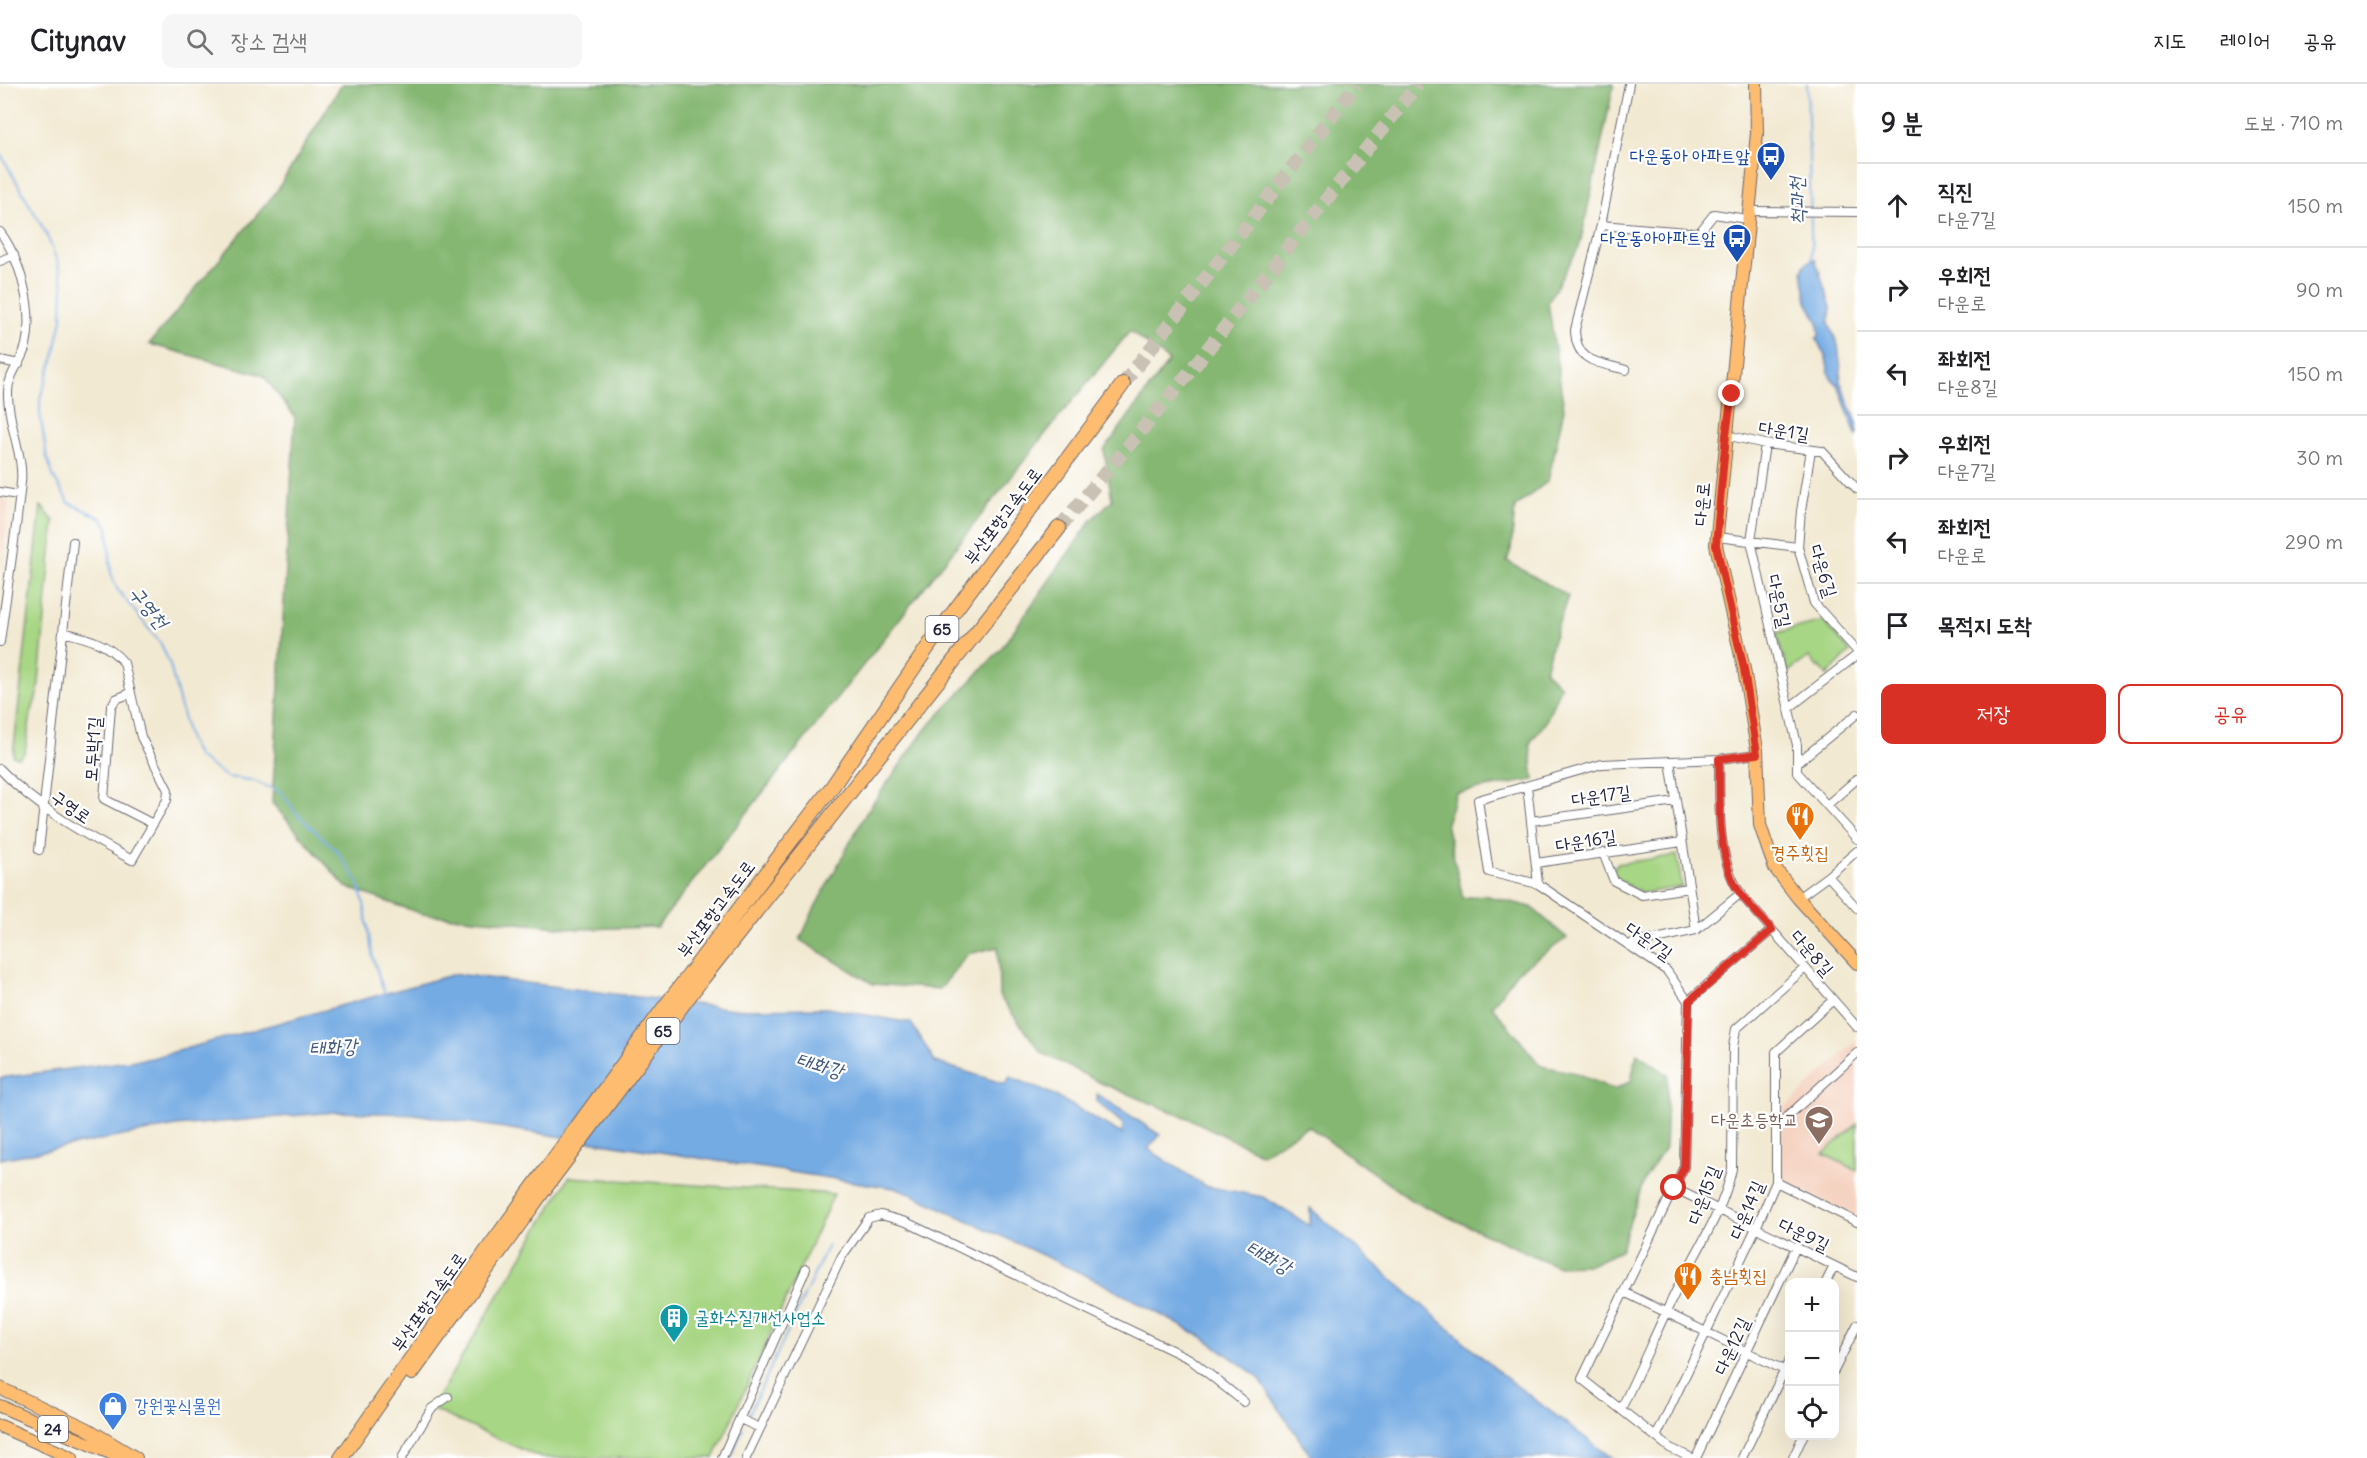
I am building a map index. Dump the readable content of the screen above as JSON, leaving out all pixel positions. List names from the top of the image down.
{
  "streets": {
    "highway": ["부산포항고속도로", "65"],
    "main road": ["다운로", "24"],
    "street": [
      "다운1길",
      "다운6길",
      "다운5길",
      "모두박1길",
      "다운17길",
      "구영로",
      "다운16길",
      "다운7길",
      "다운8길",
      "다운15길",
      "다운14길",
      "다운9길",
      "다운12길"
    ]
  },
  "crossings": [
    ["다운1길", "다운로"],
    ["다운1길", "다운6길"],
    ["다운1길", "다운5길"],
    ["다운로", "다운7길"],
    ["모두박1길", "구영로"],
    ["다운17길", "다운16길"],
    ["다운16길", "다운7길"],
    ["다운7길", "다운8길"],
    ["다운8길", "다운15길"],
    ["다운8길", "다운14길"],
    ["다운15길", "다운9길"],
    ["다운14길", "다운9길"],
    ["다운9길", "다운12길"]
  ],
  "water": ["척과천", "구영천", "태화강"],
  "places": {
    "bus stop": ["다운동아 아파트앞", "다운동아아파트앞"],
    "restaurant": ["경주횟집", "충남횟집"],
    "school or university": ["다운초등학교"],
    "building": ["굴화수질개선사업소"],
    "shop": ["강원꽃식물원"]
  },
  "page": {
    "header": "Citynav",
    "search": "장소 검색",
    "nav": ["지도", "레이어", "공유"],
    "heading": ["9 분", "도보 · 710 m"],
    "list": [
      ["직진", "다운7길", "150 m"],
      ["우회전", "다운로", "90 m"],
      ["좌회전", "다운8길", "150 m"],
      ["우회전", "다운7길", "30 m"],
      ["좌회전", "다운로", "290 m"],
      "목적지 도착"
    ],
    "buttons": ["저장", "공유"],
    "map_buttons": ["+", "−"]
  }
}
